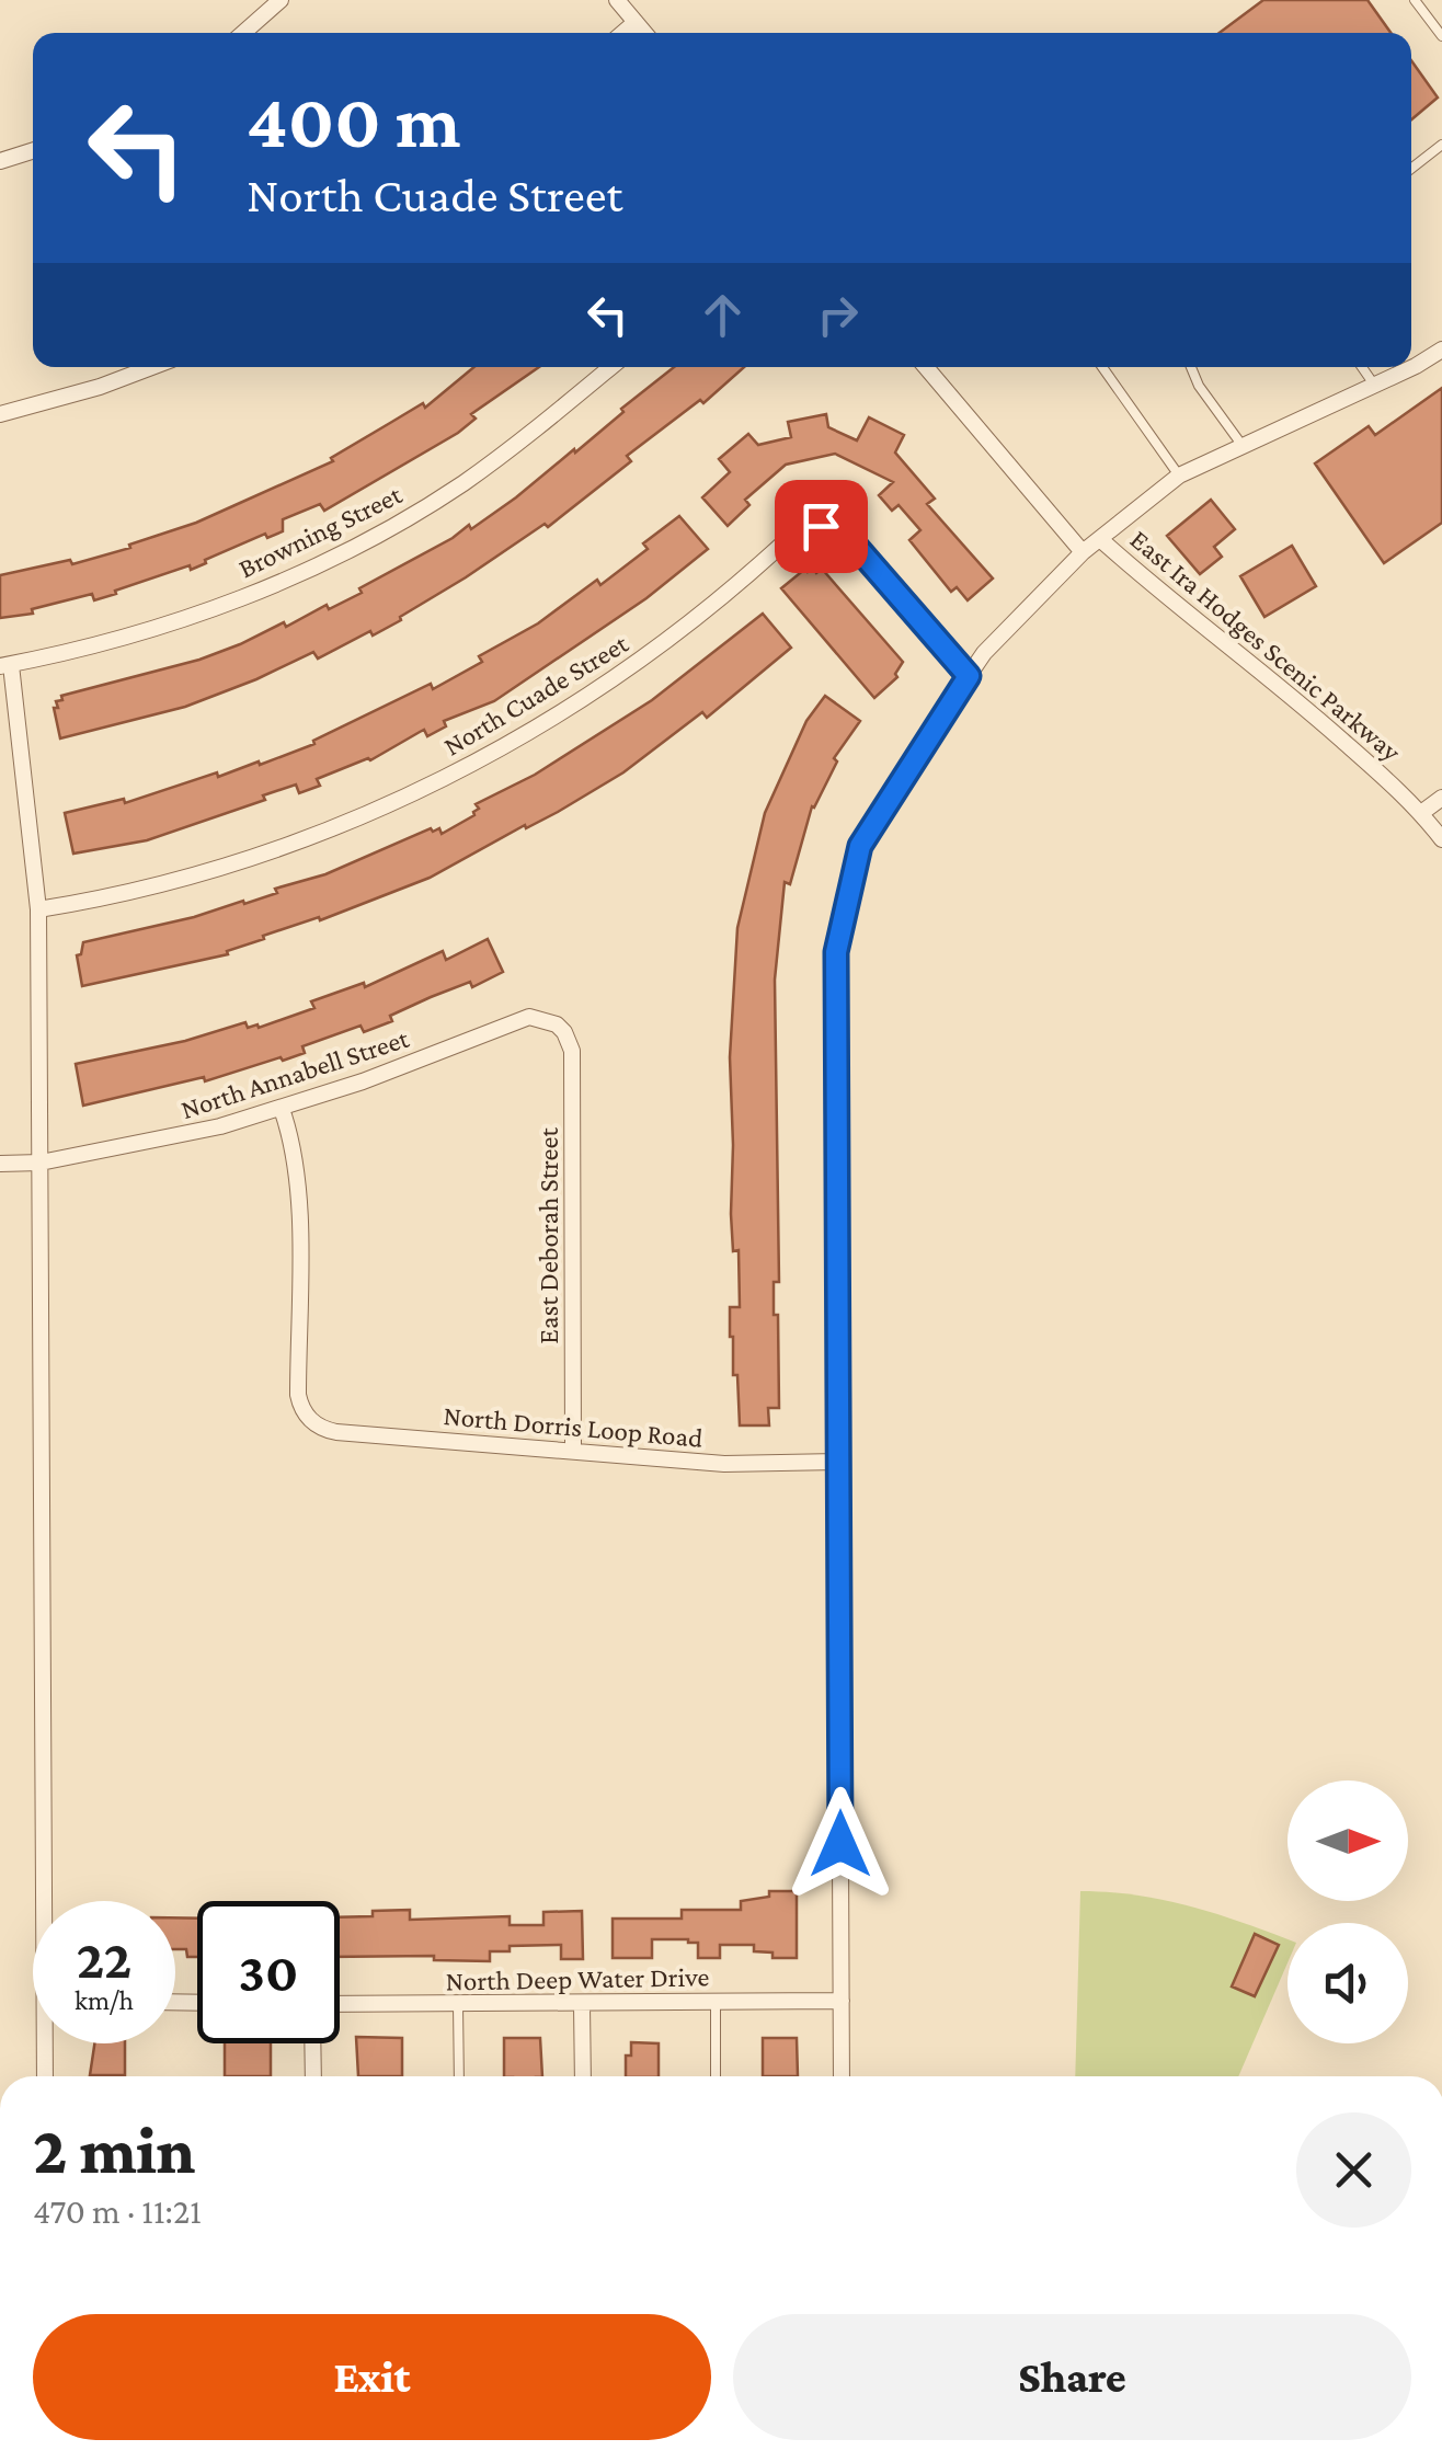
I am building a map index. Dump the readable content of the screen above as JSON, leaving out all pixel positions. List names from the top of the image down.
{
  "streets": {
    "street": [
      "Browning Street",
      "East Ira Hodges Scenic Parkway",
      "North Cuade Street",
      "North Annabell Street",
      "East Deborah Street",
      "North Dorris Loop Road",
      "North Deep Water Drive"
    ]
  },
  "crossings": [
    ["North Annabell Street", "East Deborah Street"],
    ["North Annabell Street", "North Dorris Loop Road"],
    ["East Deborah Street", "North Dorris Loop Road"]
  ],
  "north": "right",
  "page": {
    "turn": ["400 m", "North Cuade Street"],
    "speed": "22 km/h",
    "limit": "30",
    "heading": ["2 min", "470 m · 11:21"],
    "buttons": ["Exit", "Share"]
  }
}
